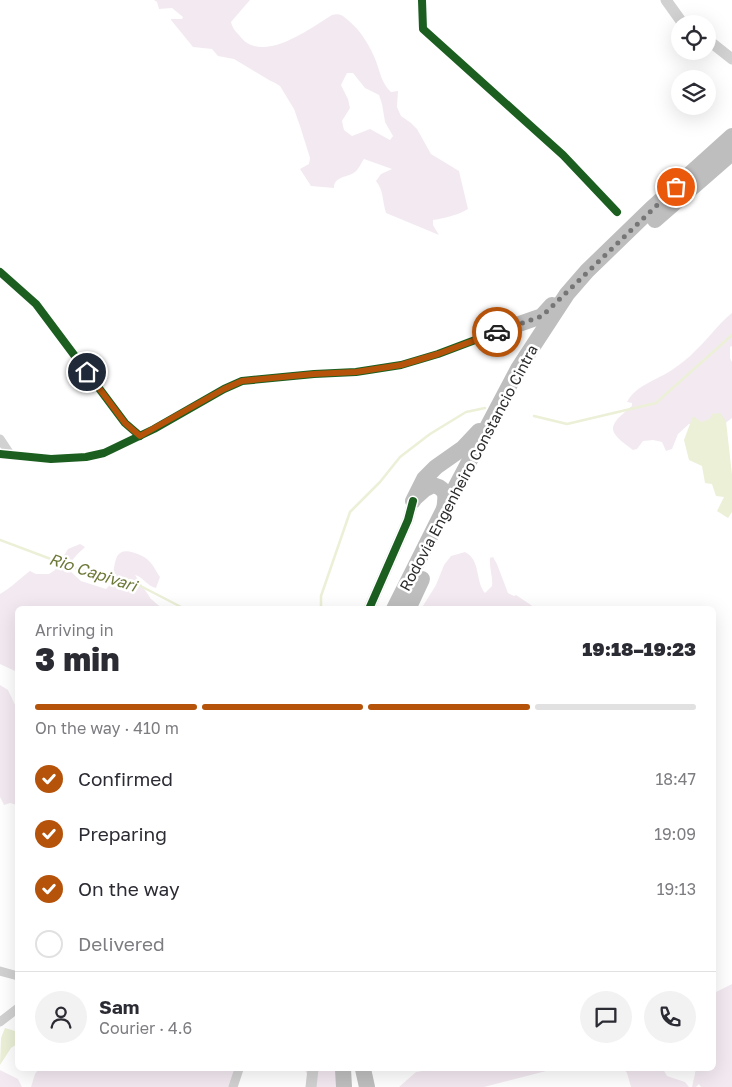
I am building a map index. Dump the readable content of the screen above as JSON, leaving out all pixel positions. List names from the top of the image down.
{
  "streets": {
    "highway": ["Rodovia Engenheiro Constancio Cintra"]
  },
  "water": ["Rio Capivari"],
  "page": {
    "heading": ["3 min", "Arriving in", "19:18–19:23"],
    "panel": ["Sam", "Courier · 4.6"],
    "bar": "On the way · 410 m",
    "list": [
      ["Confirmed", "18:47"],
      ["Preparing", "19:09"],
      ["On the way", "19:13"],
      "Delivered"
    ]
  }
}
